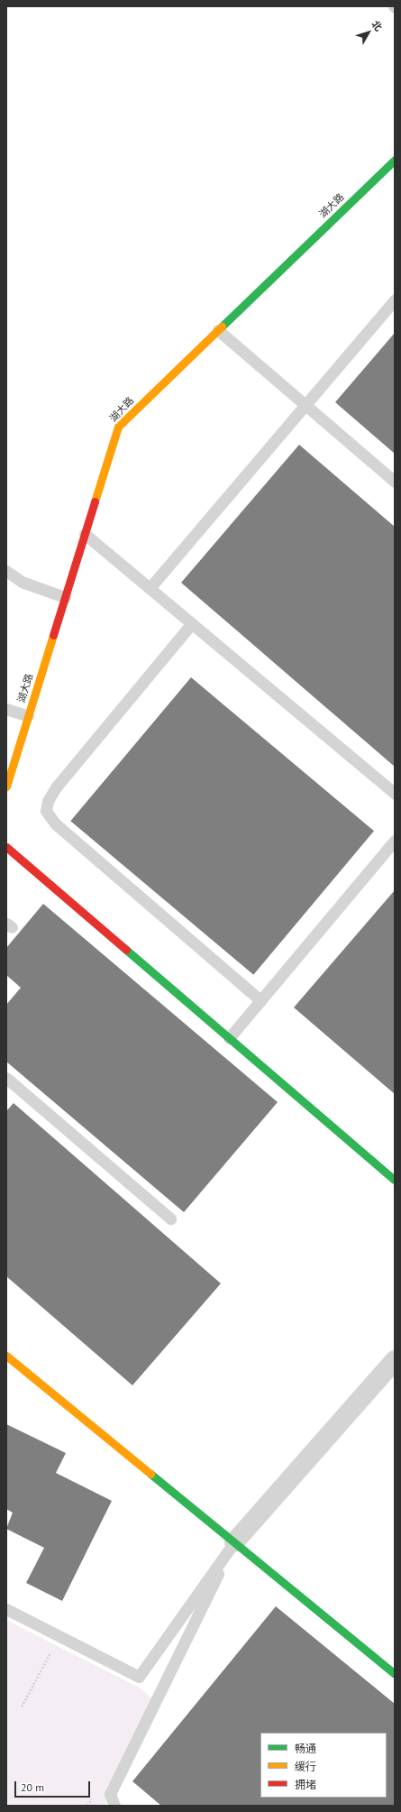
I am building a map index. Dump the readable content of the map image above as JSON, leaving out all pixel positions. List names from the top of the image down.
{
  "streets": {
    "street": ["湖大路"]
  },
  "legend": ["畅通", "缓行", "拥堵"],
  "scale_bar": "20 m",
  "north": "top right"
}
